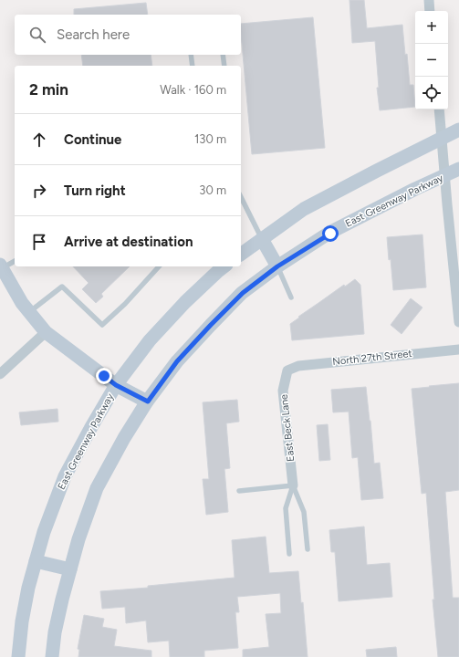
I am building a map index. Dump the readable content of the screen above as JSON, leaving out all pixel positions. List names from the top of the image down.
{
  "streets": {
    "main road": ["East Greenway Parkway"],
    "street": ["North 27th Street", "East Beck Lane"]
  },
  "crossings": [
    ["North 27th Street", "East Beck Lane"]
  ],
  "page": {
    "map_buttons": ["+", "−"],
    "search": "Search here",
    "heading": ["2 min", "Walk · 160 m"],
    "list": [
      ["Continue", "130 m"],
      ["Turn right", "30 m"],
      "Arrive at destination"
    ]
  }
}
